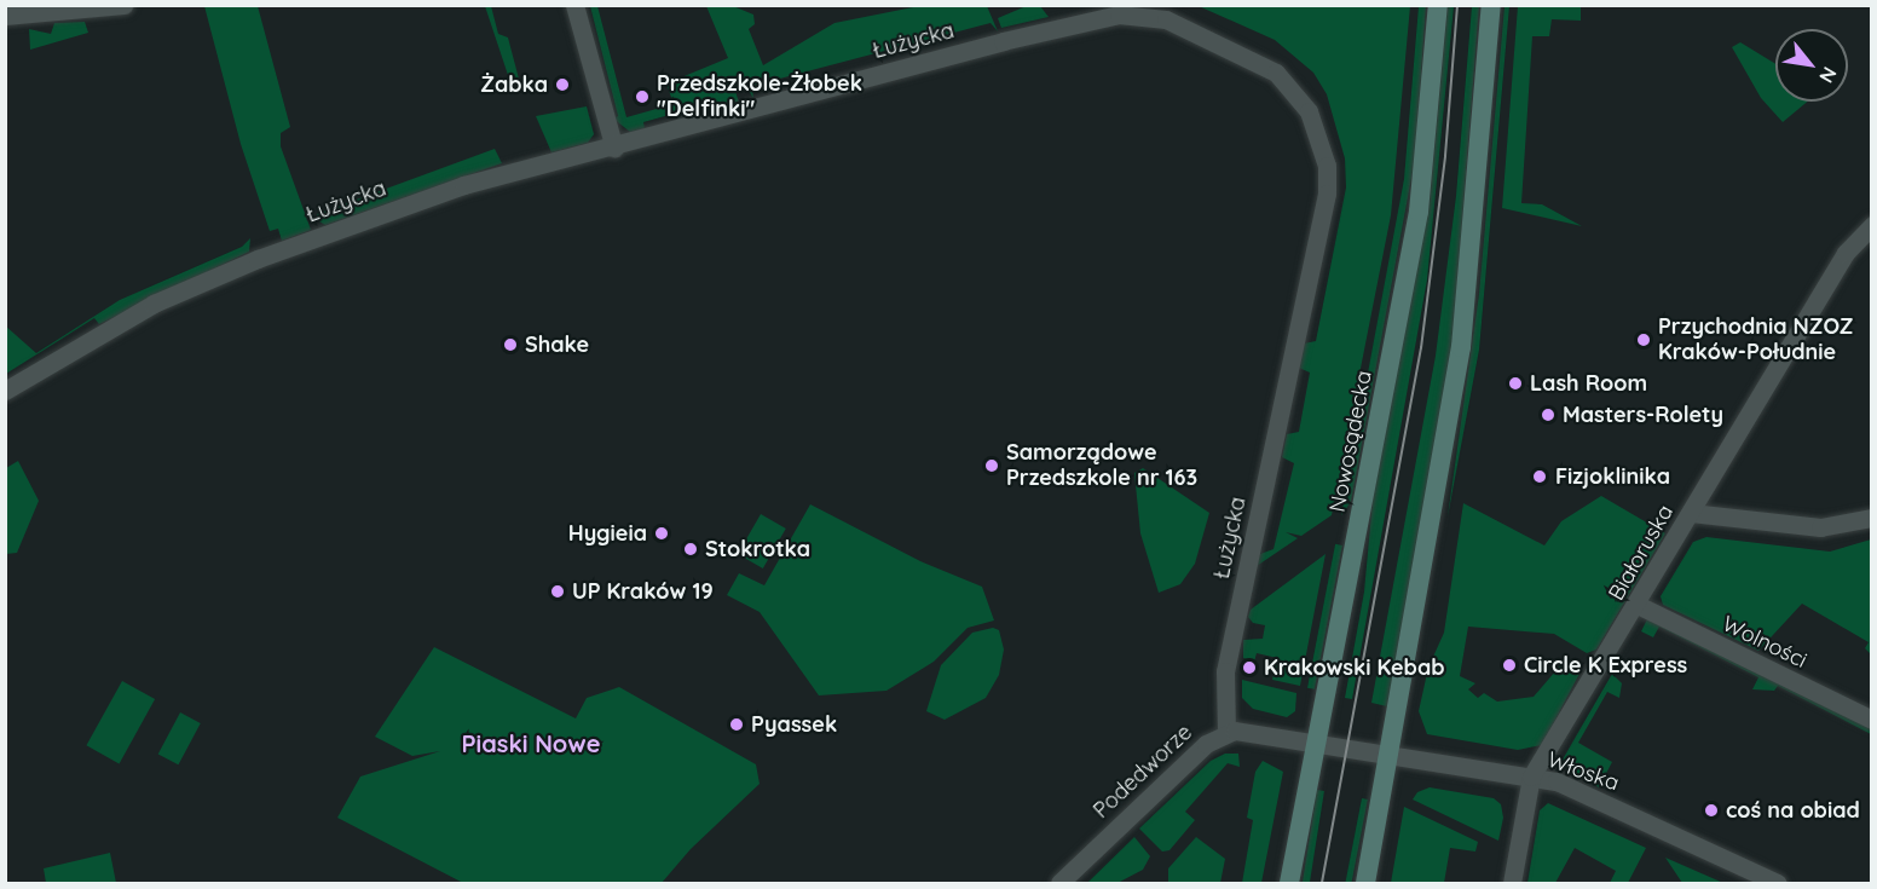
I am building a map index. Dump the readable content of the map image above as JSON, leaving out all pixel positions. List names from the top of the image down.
{
  "streets": {
    "main road": ["Nowosądecka"],
    "street": [
      "Łużycka",
      "Białoruska",
      "Wolności",
      "Podedworze",
      "Włoska"
    ]
  },
  "crossings": [
    ["Łużycka", "Podedworze"],
    ["Nowosądecka", "Podedworze"],
    ["Nowosądecka", "Włoska"],
    ["Białoruska", "Wolności"],
    ["Białoruska", "Włoska"],
    ["Podedworze", "Włoska"]
  ],
  "districts": ["Piaski Nowe"],
  "places": [
    "Żabka",
    "Przedszkole-Żłobek \"Delfinki\"",
    "Przychodnia NZOZ Kraków-Południe",
    "Shake",
    "Lash Room",
    "Masters-Rolety",
    "Samorządowe Przedszkole nr 163",
    "Fizjoklinika",
    "Hygieia",
    "Stokrotka",
    "UP Kraków 19",
    "Circle K Express",
    "Krakowski Kebab",
    "Pyassek",
    "coś na obiad"
  ],
  "north": "bottom right"
}
